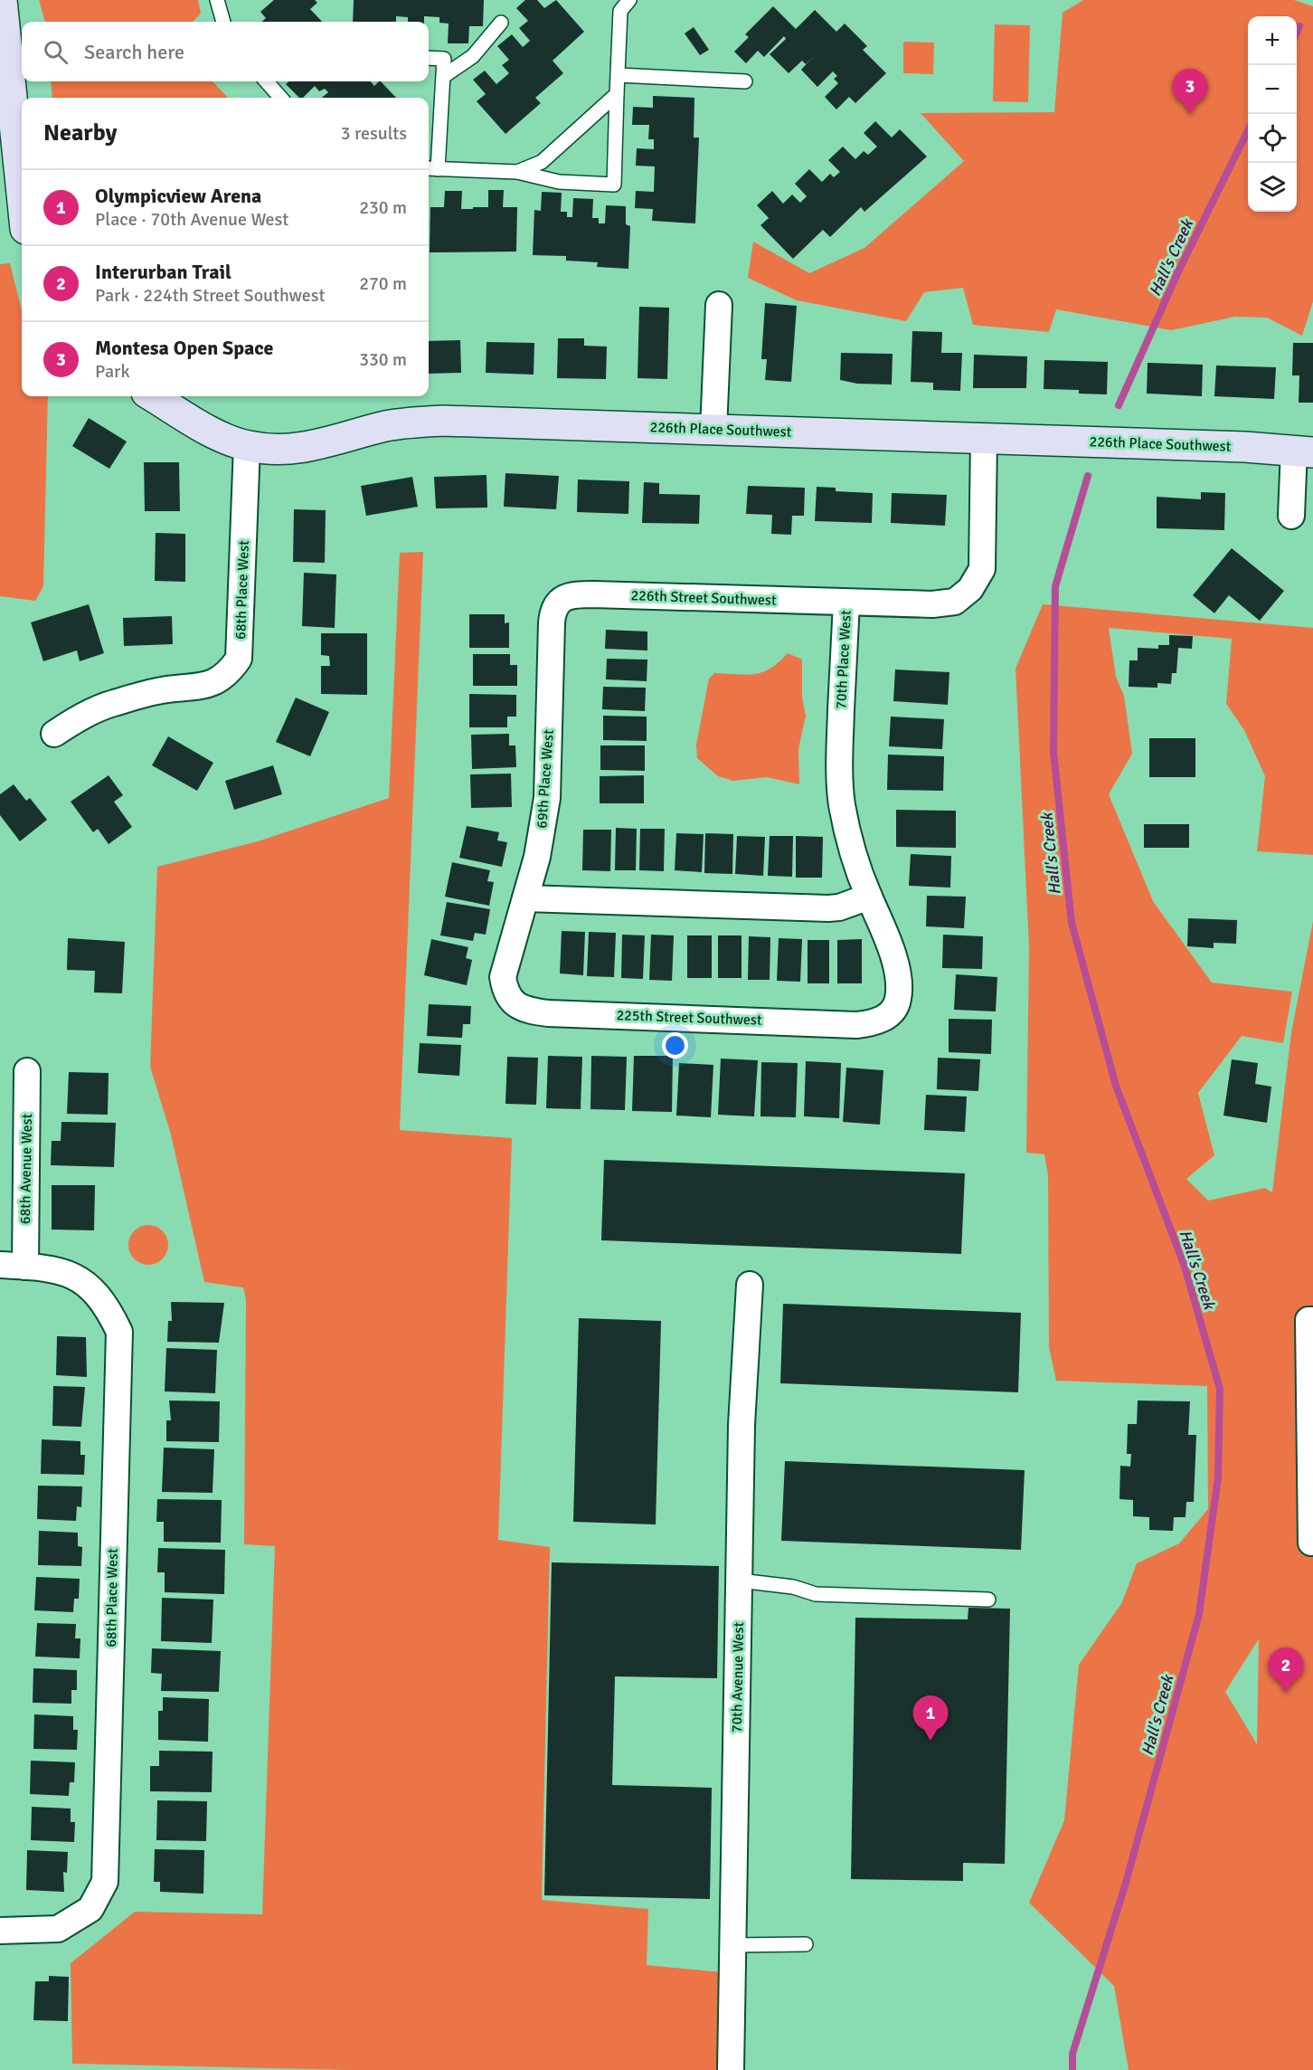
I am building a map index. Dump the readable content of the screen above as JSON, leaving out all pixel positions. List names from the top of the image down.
{
  "streets": {
    "street": [
      "226th Place Southwest",
      "68th Place West",
      "226th Street Southwest",
      "70th Place West",
      "69th Place West",
      "225th Street Southwest",
      "68th Avenue West",
      "70th Avenue West"
    ]
  },
  "crossings": [
    ["226th Place Southwest", "68th Place West"],
    ["226th Place Southwest", "70th Place West"],
    ["68th Place West", "68th Avenue West"],
    ["226th Street Southwest", "70th Place West"],
    ["226th Street Southwest", "69th Place West"],
    ["70th Place West", "225th Street Southwest"],
    ["69th Place West", "225th Street Southwest"]
  ],
  "water": ["Hall's Creek"],
  "page": {
    "map_buttons": ["+", "−"],
    "search": "Search here",
    "pins": ["3", "2", "1"],
    "heading": ["Nearby", "3 results"],
    "list": [
      {
        "mark": "1",
        "name": "Olympicview Arena",
        "note": "Place · 70th Avenue West",
        "value": "230 m"
      },
      {
        "mark": "2",
        "name": "Interurban Trail",
        "note": "Park · 224th Street Southwest",
        "value": "270 m"
      },
      {
        "mark": "3",
        "name": "Montesa Open Space",
        "note": "Park",
        "value": "330 m"
      }
    ]
  }
}
